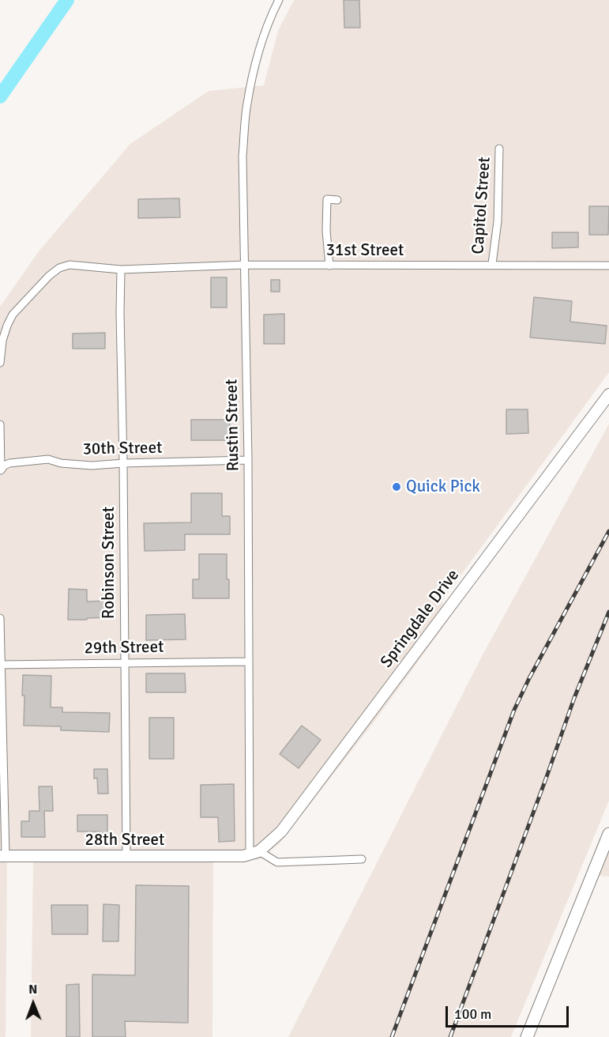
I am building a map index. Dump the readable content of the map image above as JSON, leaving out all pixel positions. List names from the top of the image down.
{
  "streets": {
    "street": [
      "Capitol Street",
      "31st Street",
      "Rustin Street",
      "30th Street",
      "Robinson Street",
      "Springdale Drive",
      "29th Street",
      "28th Street"
    ]
  },
  "crossings": [
    ["Capitol Street", "31st Street"],
    ["31st Street", "Rustin Street"],
    ["31st Street", "Robinson Street"],
    ["Rustin Street", "30th Street"],
    ["Rustin Street", "Springdale Drive"],
    ["Rustin Street", "29th Street"],
    ["Rustin Street", "28th Street"],
    ["30th Street", "Robinson Street"],
    ["Robinson Street", "29th Street"],
    ["Robinson Street", "28th Street"],
    ["Springdale Drive", "28th Street"]
  ],
  "places": ["Quick Pick"],
  "scale_bar": "100 m",
  "north": "top"
}
